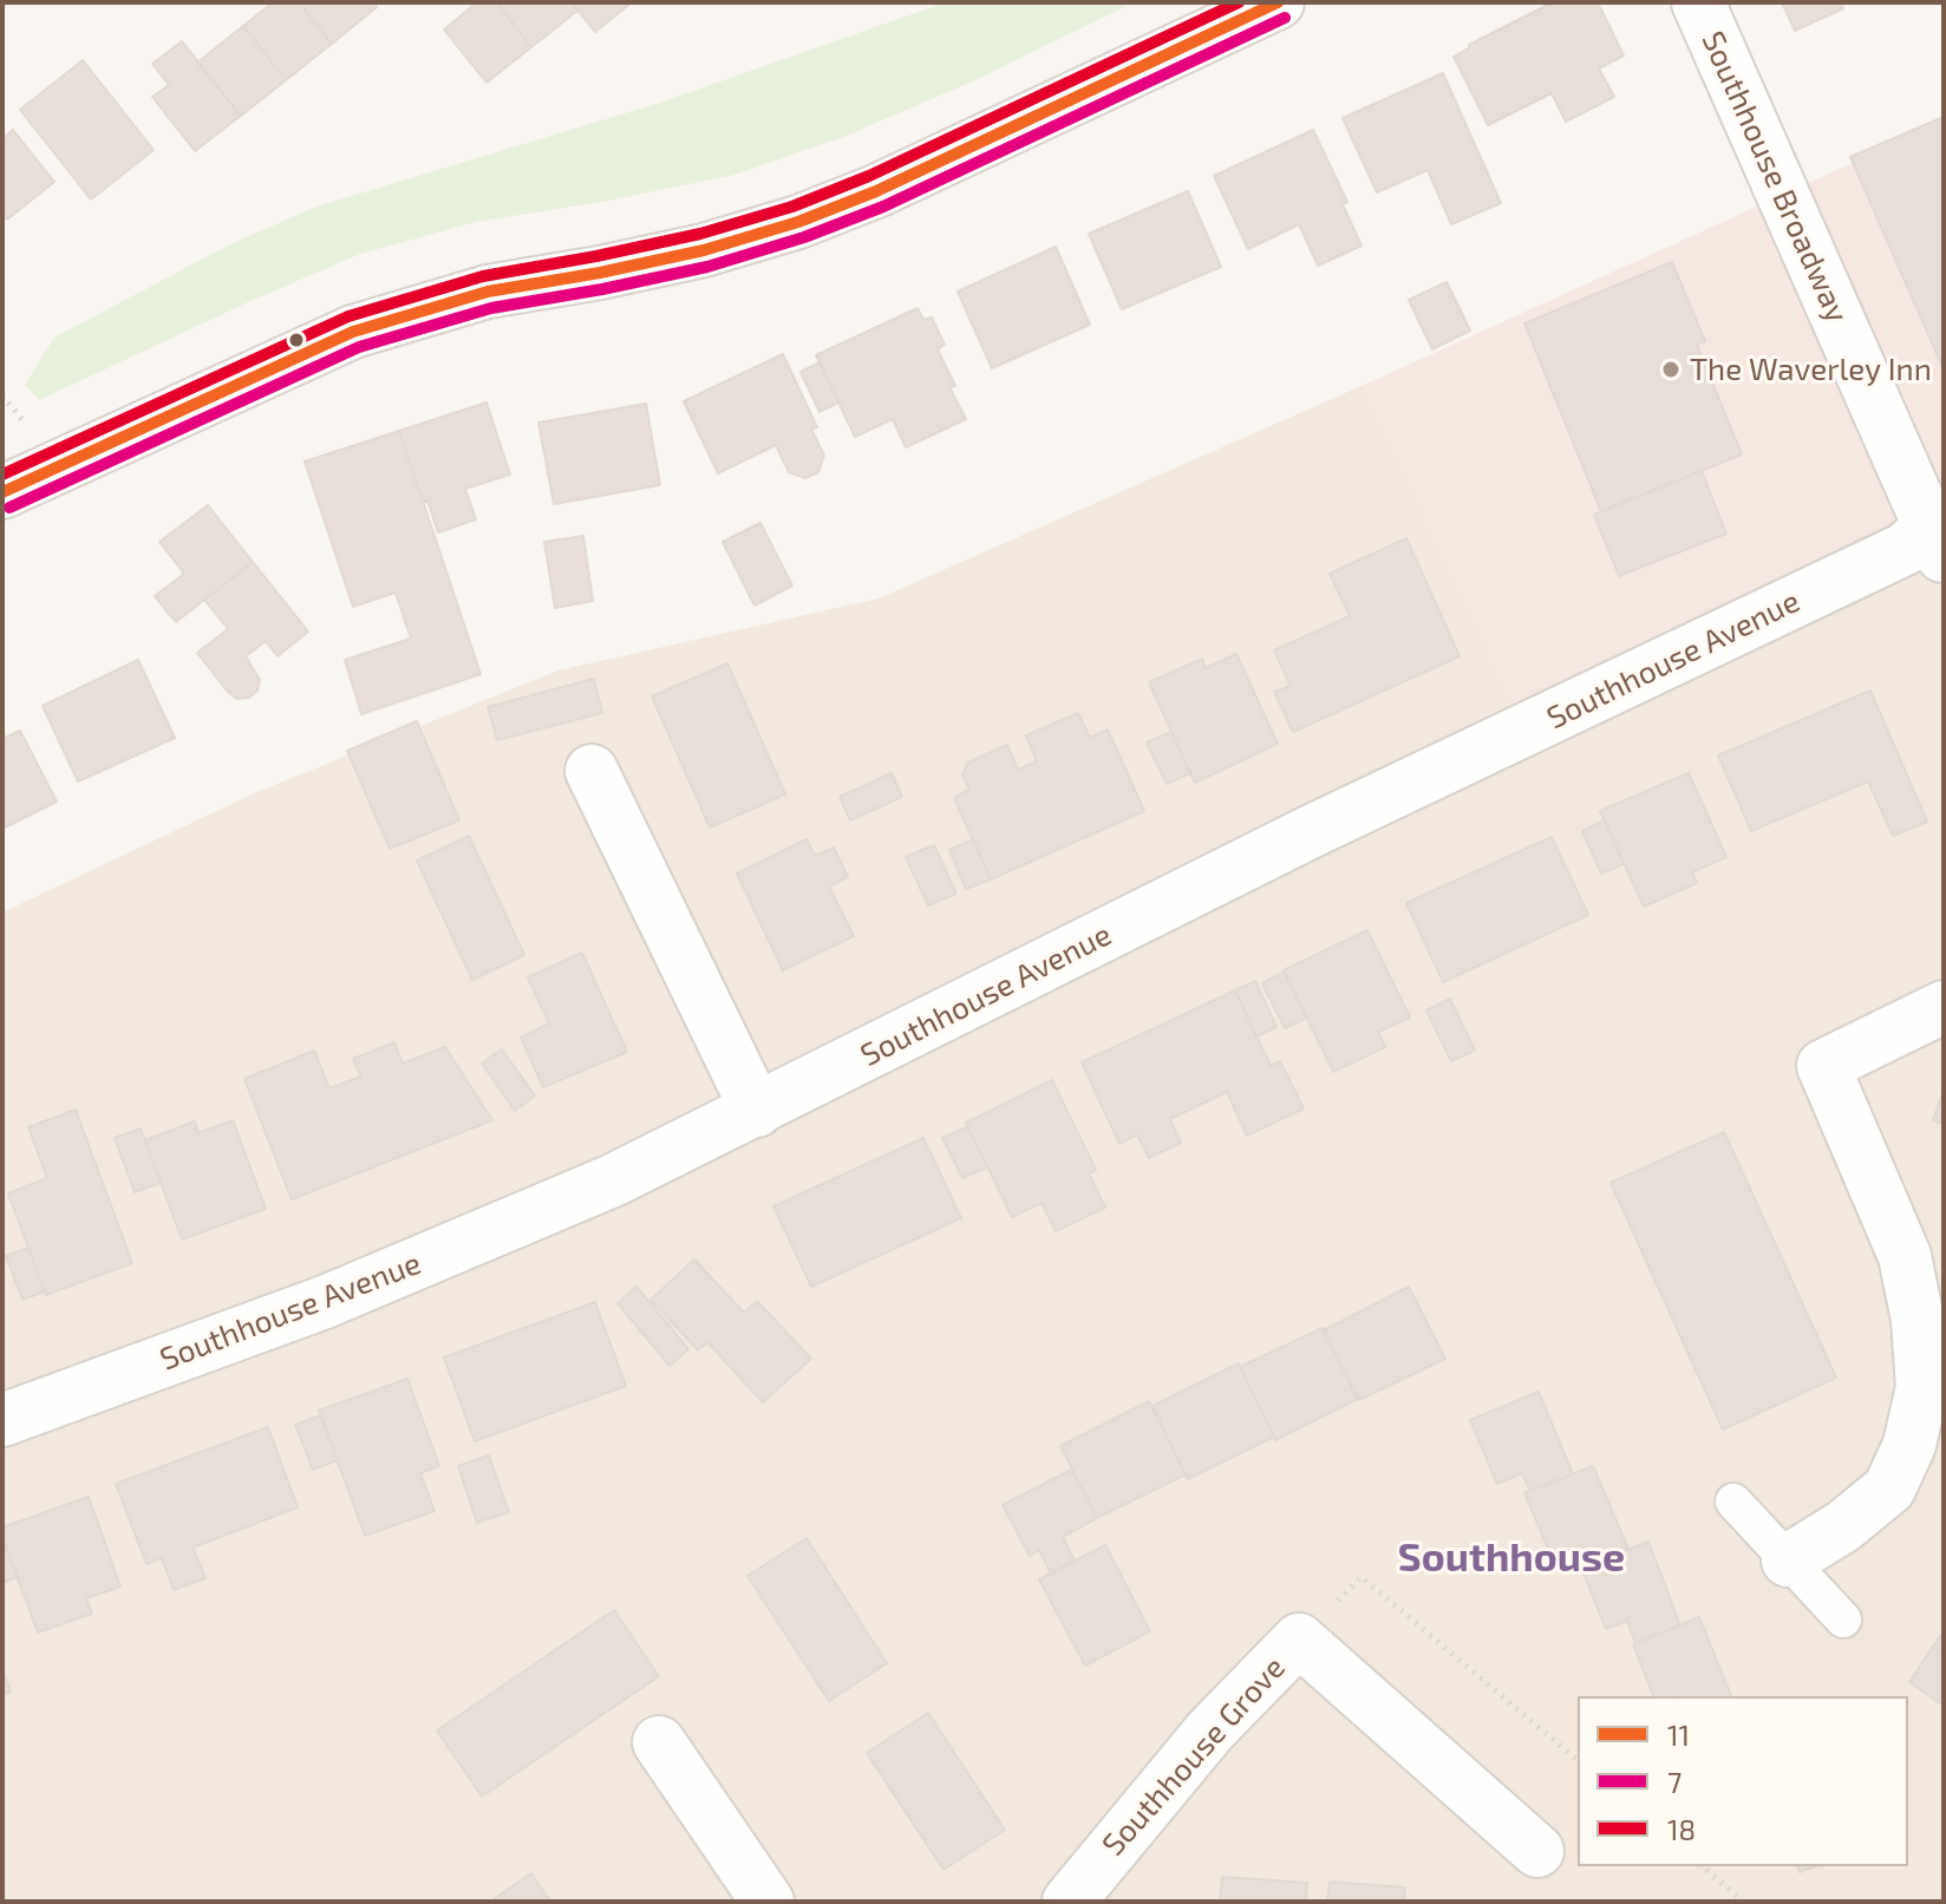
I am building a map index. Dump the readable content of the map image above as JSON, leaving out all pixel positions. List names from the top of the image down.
{
  "streets": {
    "street": ["Southhouse Broadway", "Southhouse Avenue", "Southhouse Grove"]
  },
  "crossings": [
    ["Southhouse Broadway", "Southhouse Avenue"]
  ],
  "districts": ["Southhouse"],
  "places": ["The Waverley Inn"],
  "lines": ["transit line 11", "transit line 18", "transit line 7"],
  "legend": ["11", "7", "18"]
}
